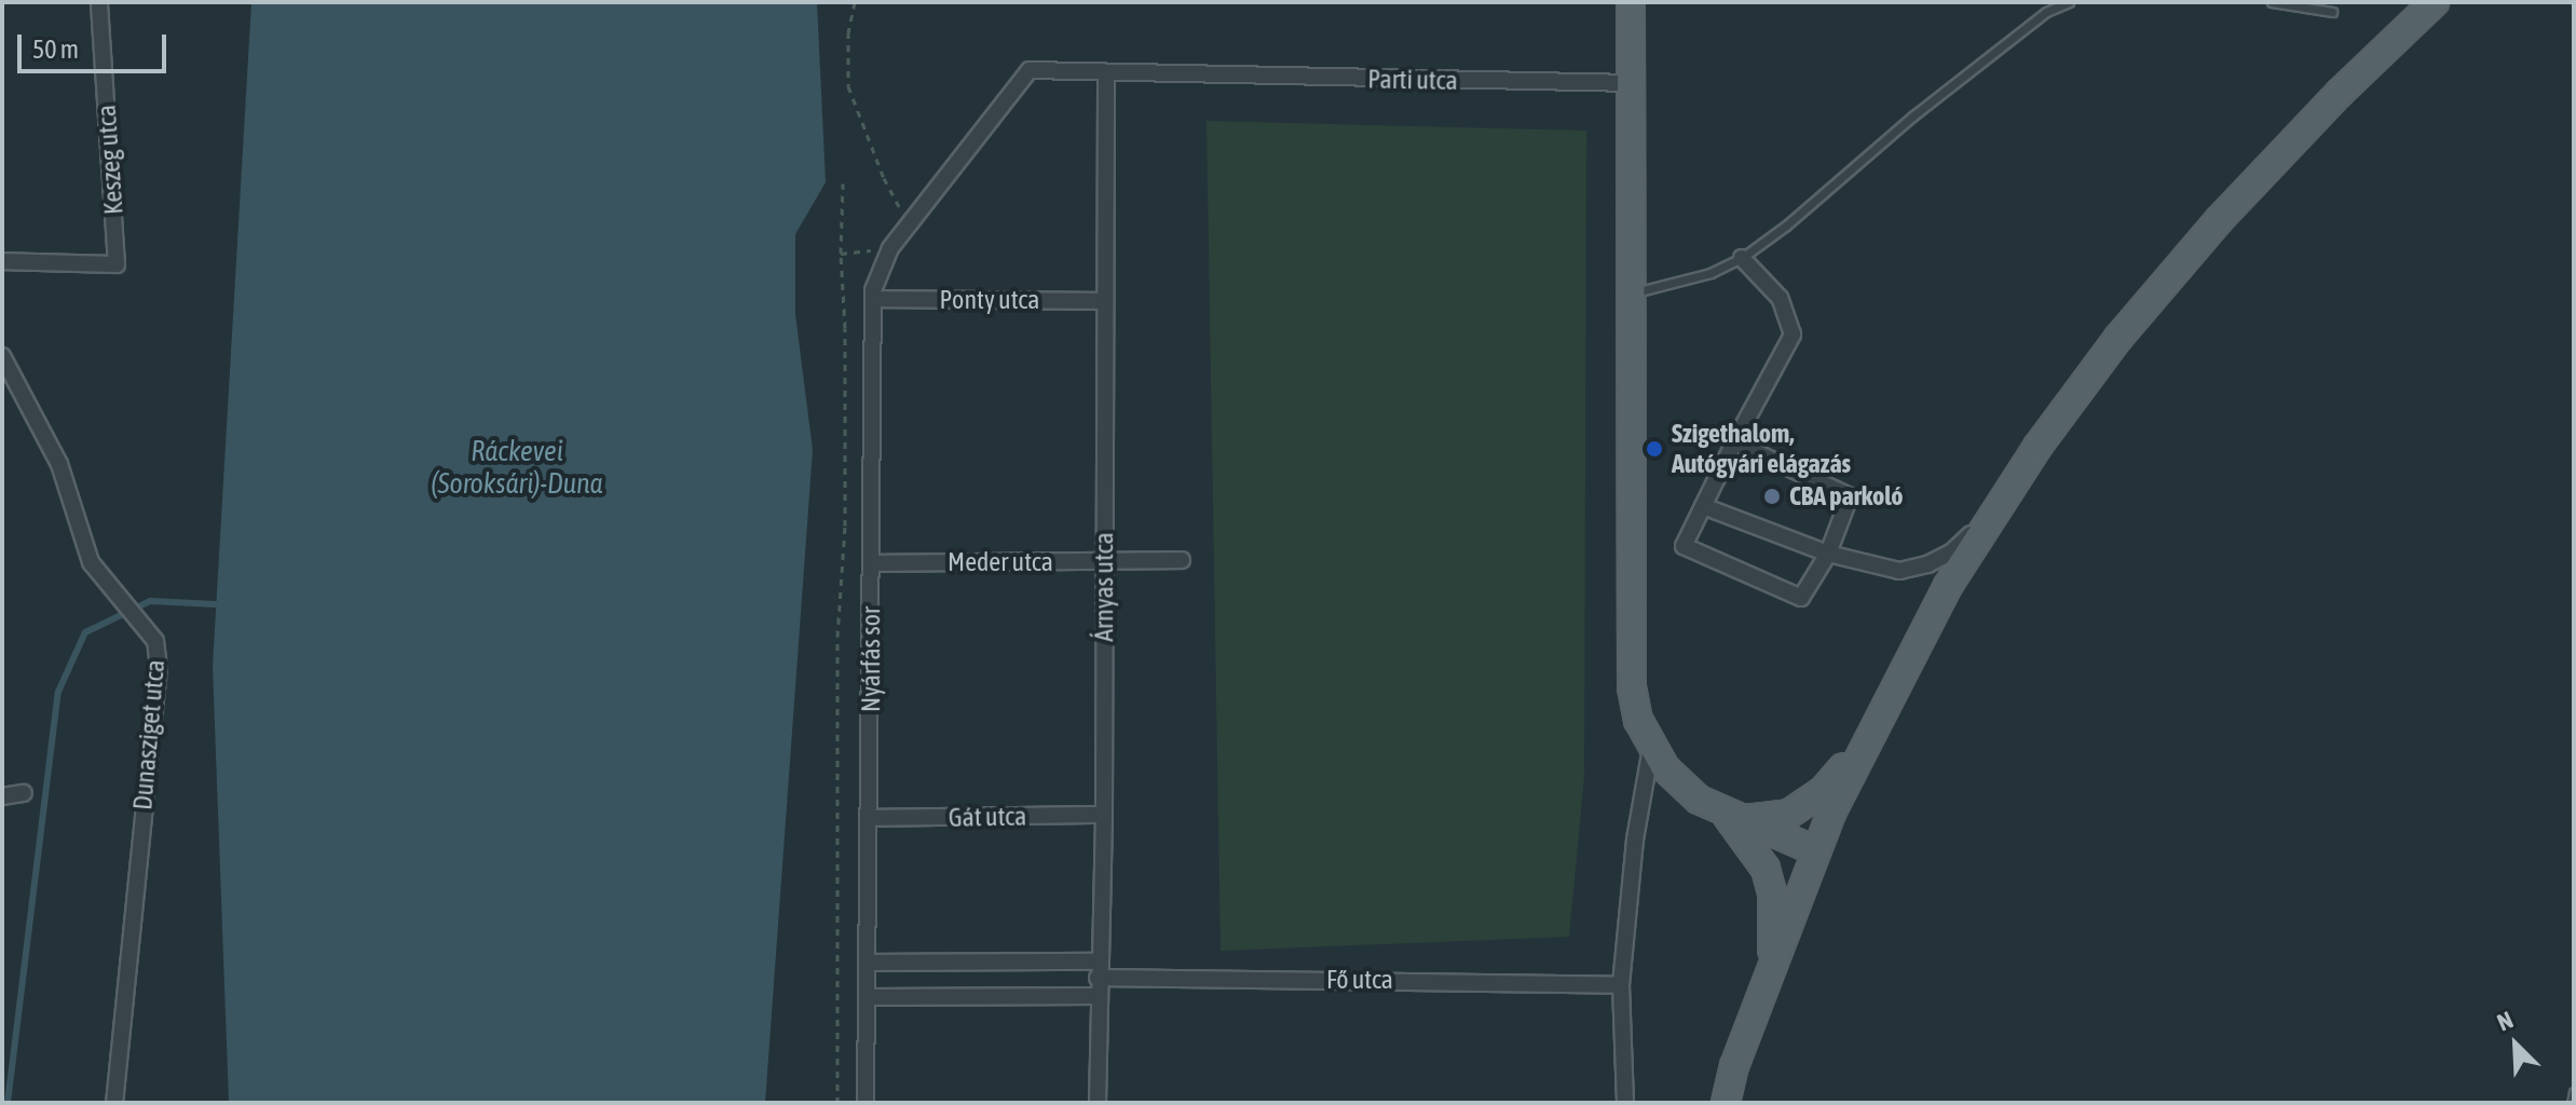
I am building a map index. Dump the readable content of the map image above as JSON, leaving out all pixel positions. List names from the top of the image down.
{
  "streets": {
    "street": [
      "Parti utca",
      "Keszeg utca",
      "Ponty utca",
      "Meder utca",
      "Árnyas utca",
      "Nyárfás sor",
      "Dunasziget utca",
      "Gát utca",
      "Fő utca"
    ]
  },
  "crossings": [
    ["Parti utca", "Árnyas utca"],
    ["Parti utca", "Nyárfás sor"],
    ["Ponty utca", "Árnyas utca"],
    ["Ponty utca", "Nyárfás sor"],
    ["Meder utca", "Árnyas utca"],
    ["Meder utca", "Nyárfás sor"],
    ["Árnyas utca", "Nyárfás sor"],
    ["Árnyas utca", "Gát utca"],
    ["Árnyas utca", "Fő utca"],
    ["Nyárfás sor", "Gát utca"],
    ["Nyárfás sor", "Fő utca"]
  ],
  "water": ["Ráckevei (Soroksári)-Duna"],
  "places": ["Szigethalom, Autógyári elágazás", "CBA parkoló"],
  "scale_bar": "50 m",
  "north": "top left"
}
